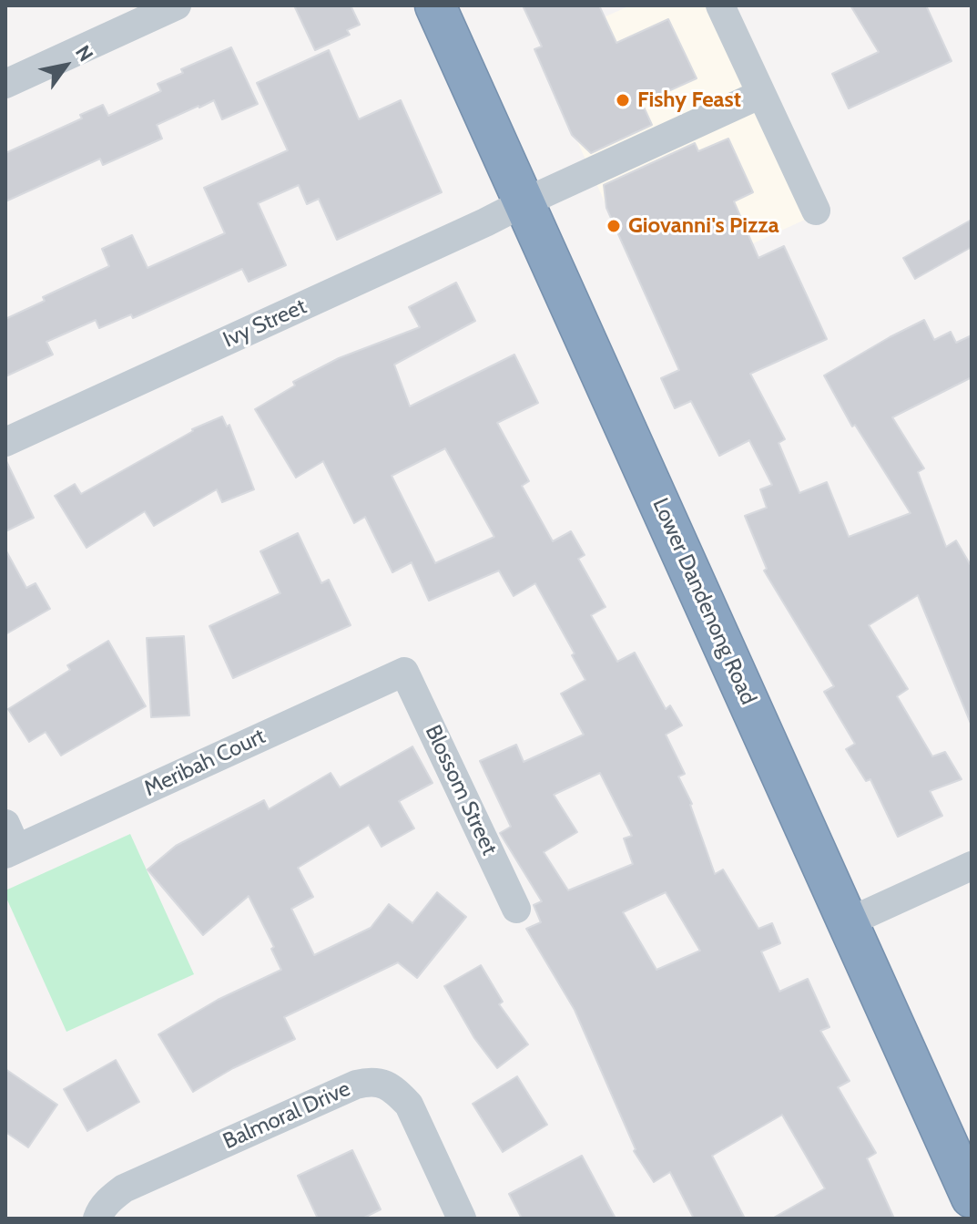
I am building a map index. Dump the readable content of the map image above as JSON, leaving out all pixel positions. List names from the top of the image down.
{
  "streets": {
    "highway": ["Lower Dandenong Road"],
    "street": [
      "Ivy Street",
      "Meribah Court",
      "Blossom Street",
      "Balmoral Drive"
    ]
  },
  "crossings": [
    ["Ivy Street", "Lower Dandenong Road"],
    ["Meribah Court", "Blossom Street"]
  ],
  "places": ["Fishy Feast", "Giovanni's Pizza"],
  "north": "top right"
}
